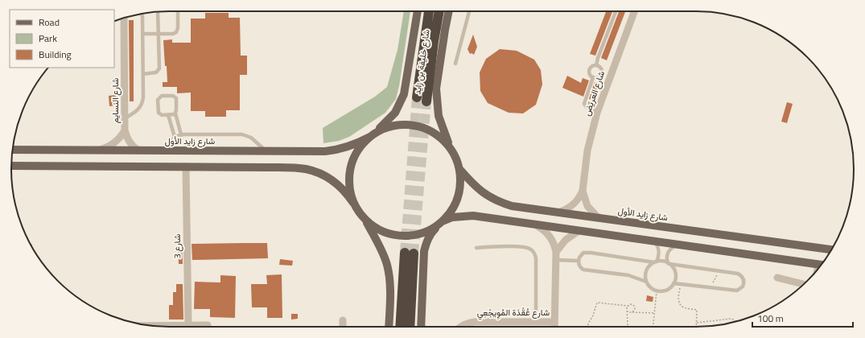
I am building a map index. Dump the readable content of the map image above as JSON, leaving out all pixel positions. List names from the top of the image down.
{
  "streets": {
    "highway": ["شارع خليفة بن زايد"],
    "main road": ["شارع زايد الأول"],
    "street": [
      "شارع العريّض",
      "شارع النسايم",
      "شارع 3",
      "شارع عُقْدَة المُوِيجْعِي"
    ]
  },
  "crossings": [
    ["شارع العريّض", "شارع زايد الأول"],
    ["شارع النسايم", "شارع زايد الأول"]
  ],
  "legend": ["Road", "Park", "Building"],
  "scale_bar": "100 m"
}
